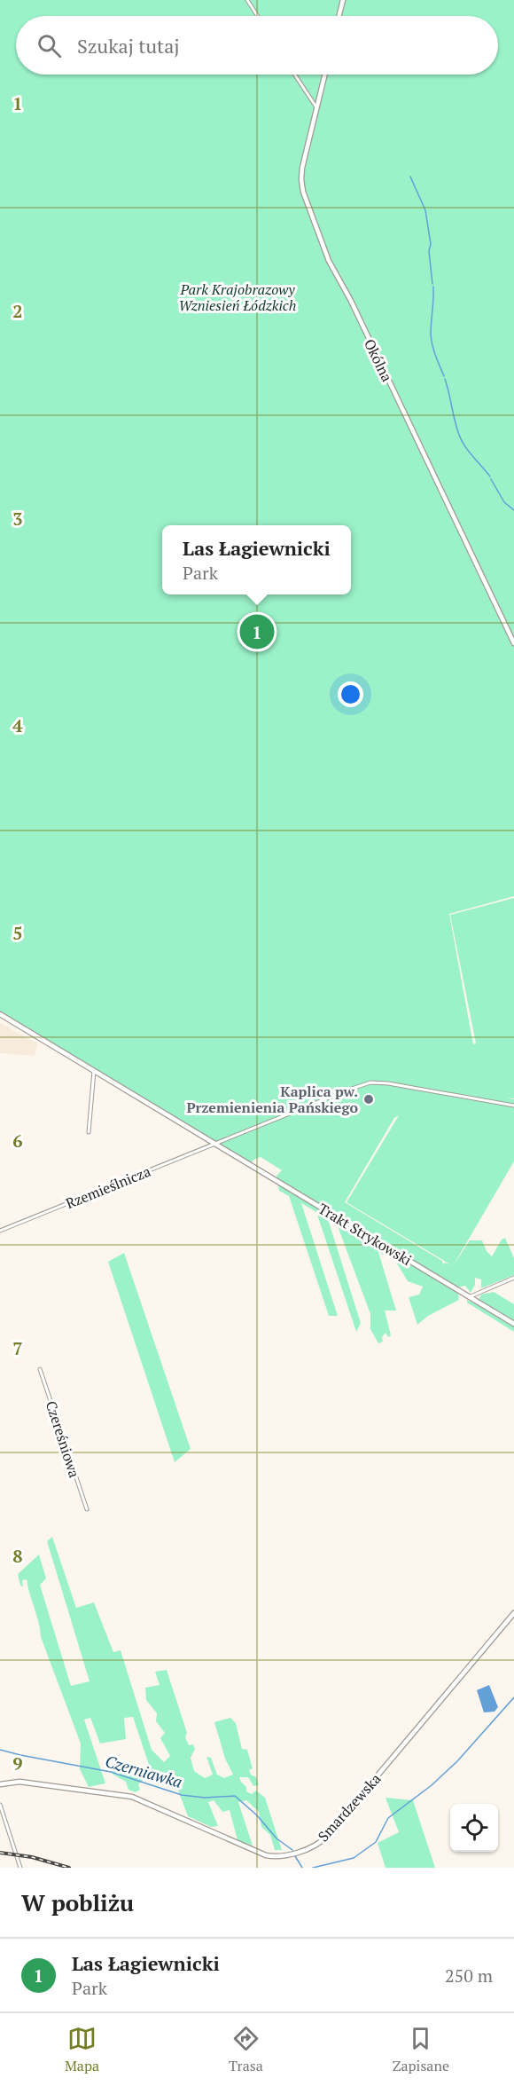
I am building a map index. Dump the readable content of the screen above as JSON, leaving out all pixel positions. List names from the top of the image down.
{
  "streets": {
    "street": [
      "Okólna",
      "Rzemieślnicza",
      "Trakt Strykowski",
      "Czereśniowa",
      "Smardzewska"
    ]
  },
  "crossings": [
    ["Rzemieślnicza", "Trakt Strykowski"]
  ],
  "water": ["Czerniawka"],
  "parks": ["Park Krajobrazowy Wzniesień Łódzkich"],
  "places": ["Kaplica pw. Przemienienia Pańskiego"],
  "page": {
    "search": "Szukaj tutaj",
    "popup": ["Las Łagiewnicki", "Park"],
    "pins": "1",
    "heading": "W pobliżu",
    "list": [
      {
        "mark": "1",
        "name": "Las Łagiewnicki",
        "note": "Park",
        "value": "250 m"
      }
    ],
    "nav": ["Mapa", "Trasa", "Zapisane"]
  },
  "grid": {
    "rows": [
      "1",
      "2",
      "3",
      "4",
      "5",
      "6",
      "7",
      "8",
      "9"
    ]
  }
}
